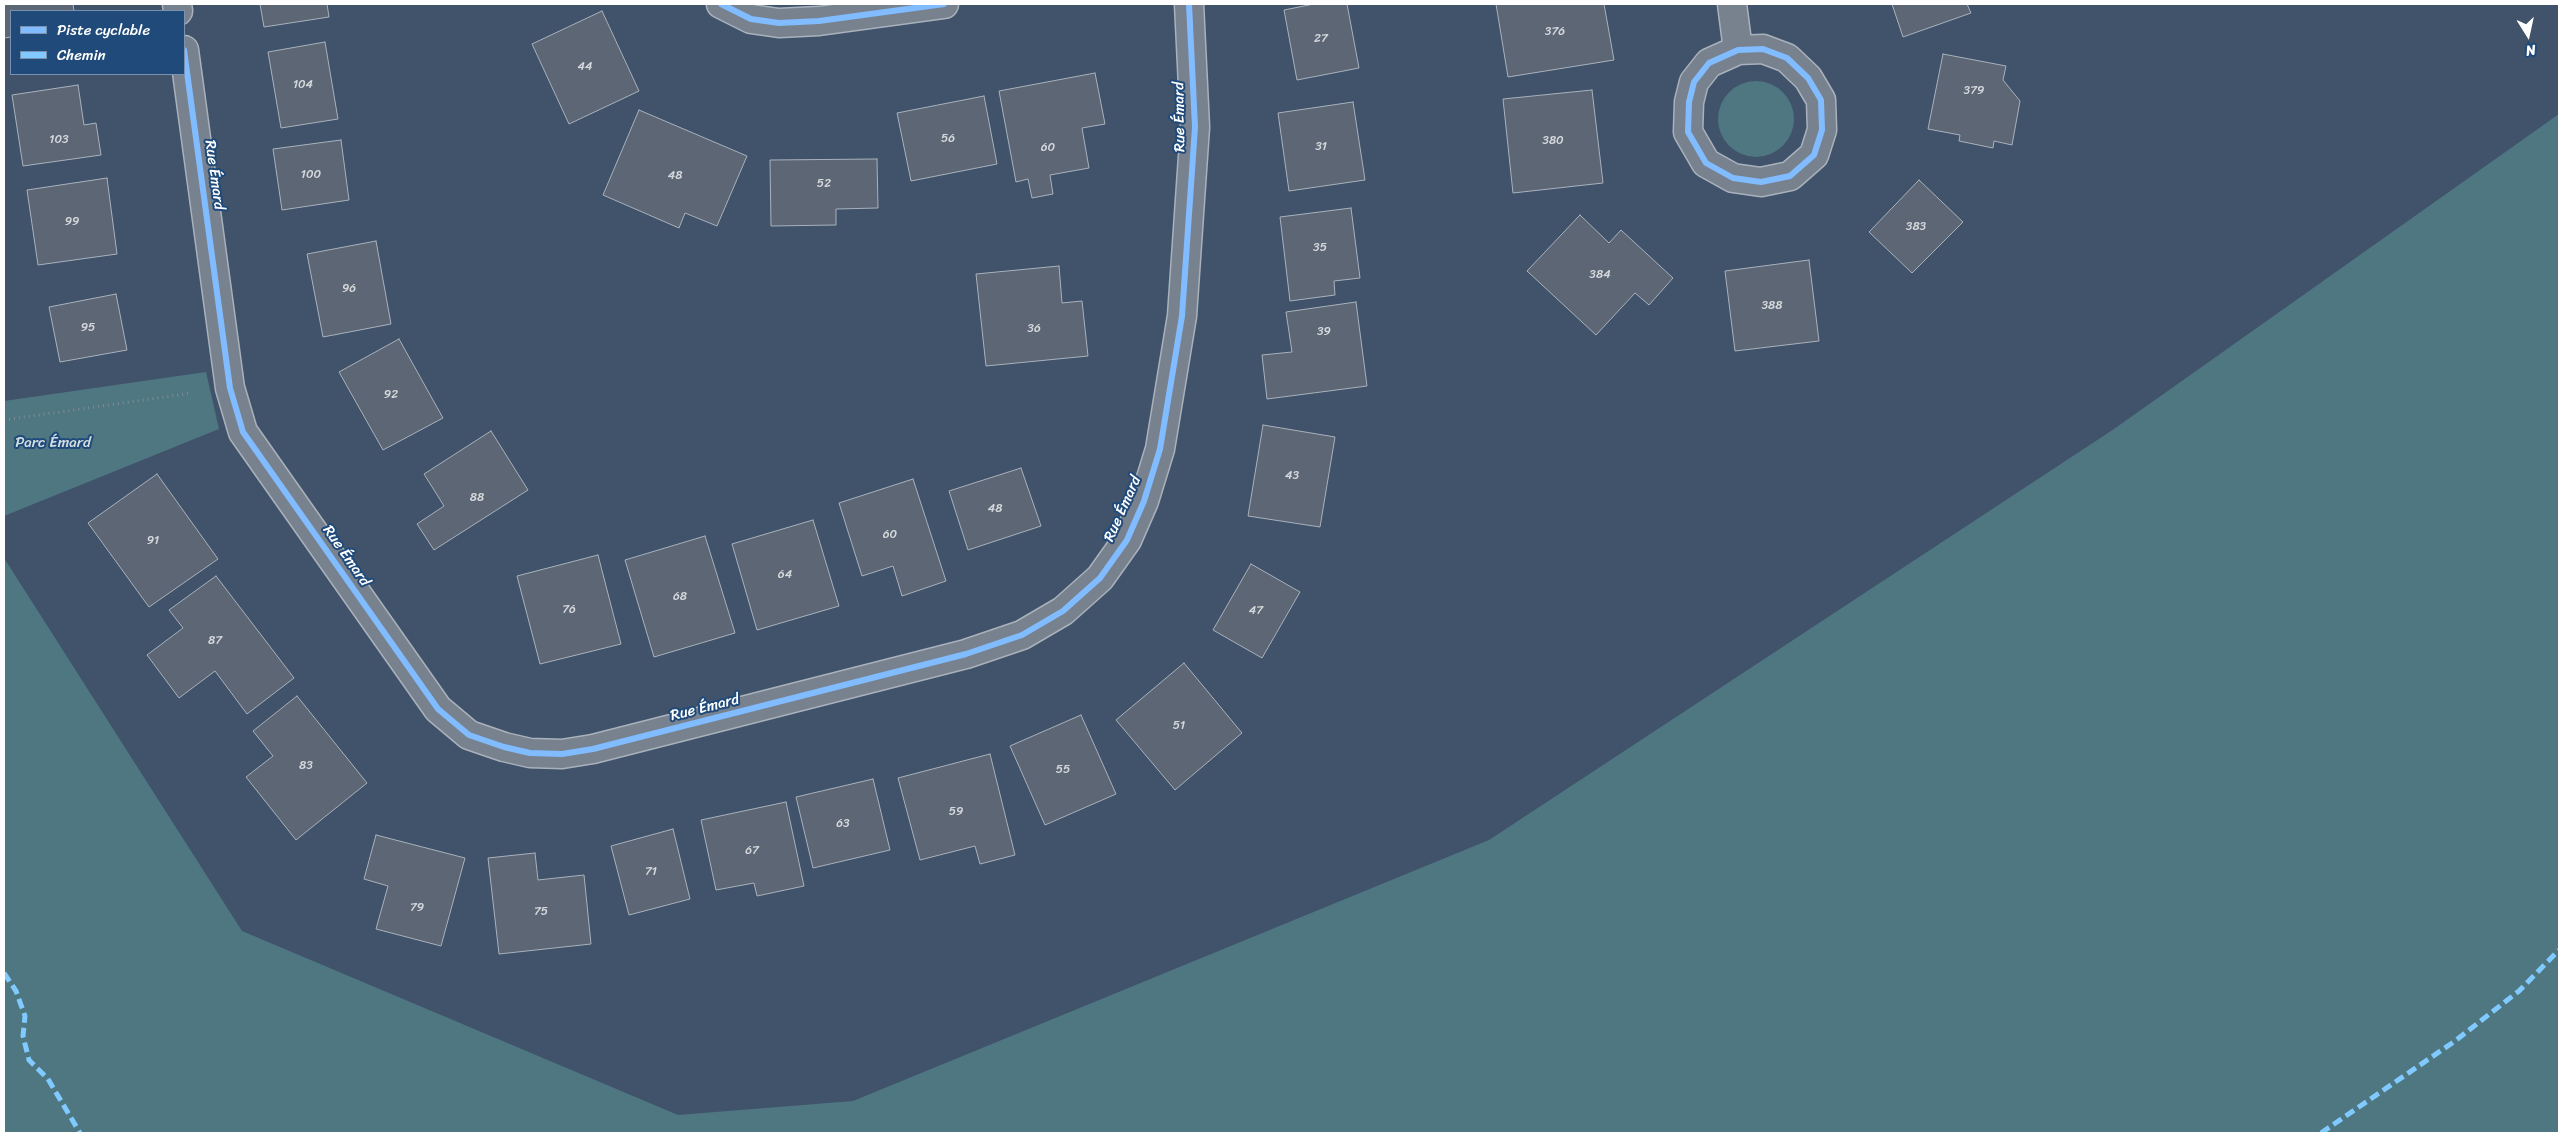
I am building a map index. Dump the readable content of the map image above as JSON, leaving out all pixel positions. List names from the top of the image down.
{
  "streets": {
    "street": ["Rue Émard"]
  },
  "parks": ["Parc Émard"],
  "house_numbers": [
    "376",
    "27",
    "44",
    "104",
    "379",
    "56",
    "103",
    "380",
    "31",
    "60",
    "100",
    "48",
    "52",
    "99",
    "383",
    "35",
    "384",
    "96",
    "388",
    "95",
    "36",
    "39",
    "92",
    "43",
    "88",
    "48",
    "60",
    "91",
    "64",
    "68",
    "76",
    "47",
    "87",
    "51",
    "83",
    "55",
    "59",
    "63",
    "67",
    "71",
    "79",
    "75"
  ],
  "legend": ["Piste cyclable", "Chemin"],
  "north": "bottom"
}
